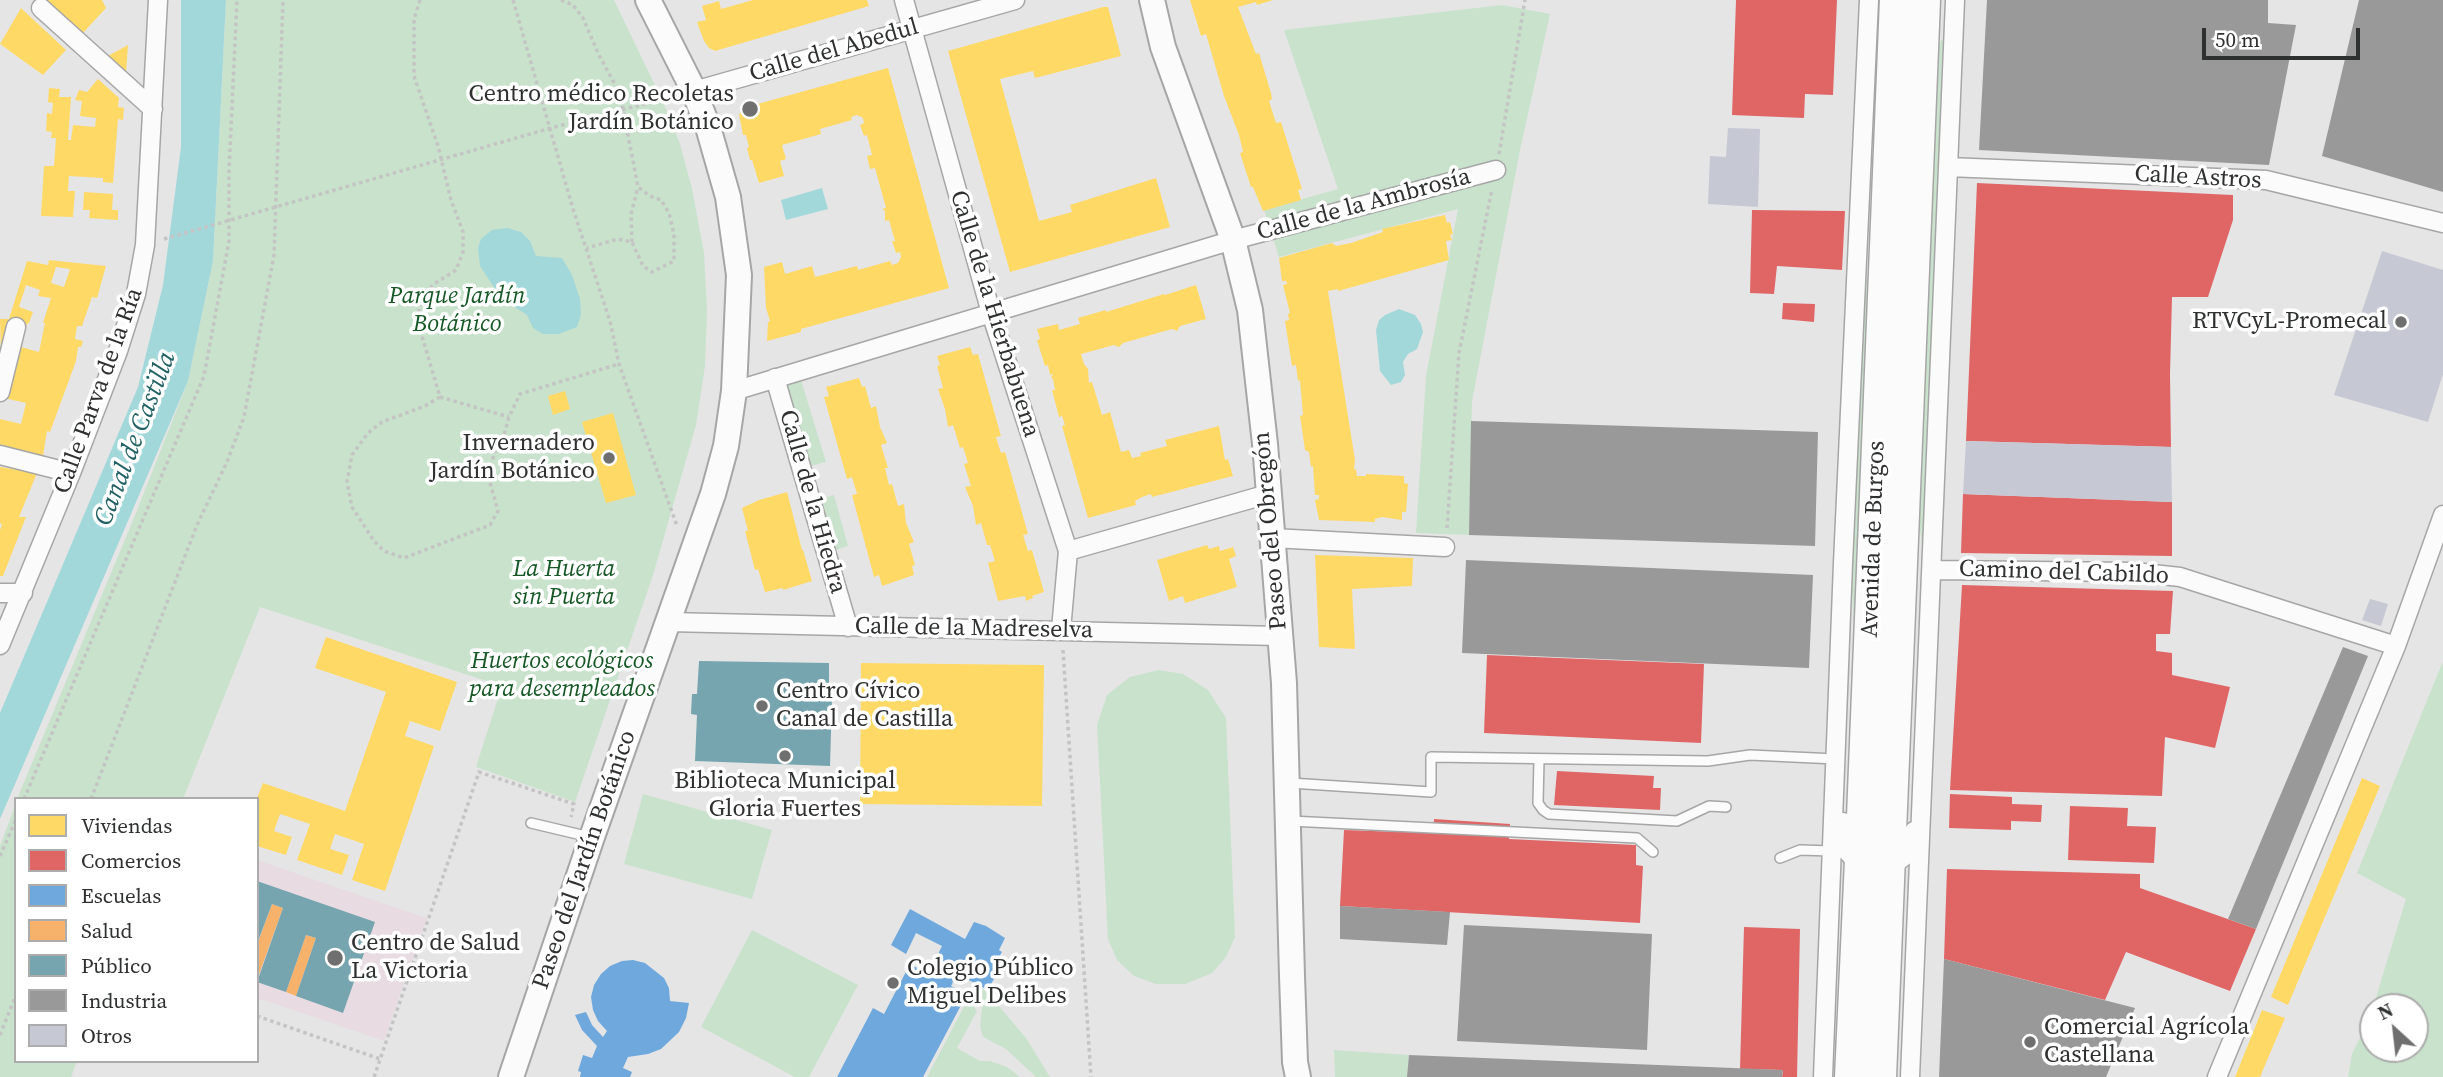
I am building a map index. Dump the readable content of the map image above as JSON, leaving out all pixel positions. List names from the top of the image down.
{
  "streets": {
    "highway": ["Avenida de Burgos"],
    "street": [
      "Calle del Abedul",
      "Calle Astros",
      "Calle de la Ambrosía",
      "Calle de la Hierbabuena",
      "Calle Parva de la Ría",
      "Calle de la Hiedra",
      "Paseo del Obregón",
      "Camino del Cabildo",
      "Calle de la Madreselva",
      "Paseo del Jardín Botánico"
    ]
  },
  "crossings": [
    ["Calle del Abedul", "Calle de la Hierbabuena"],
    ["Calle del Abedul", "Paseo del Jardín Botánico"],
    ["Calle de la Ambrosía", "Calle de la Hierbabuena"],
    ["Calle de la Ambrosía", "Calle de la Hiedra"],
    ["Calle de la Ambrosía", "Paseo del Obregón"],
    ["Calle de la Ambrosía", "Paseo del Jardín Botánico"],
    ["Calle de la Hierbabuena", "Calle de la Madreselva"],
    ["Calle de la Hiedra", "Calle de la Madreselva"],
    ["Paseo del Obregón", "Calle de la Madreselva"],
    ["Calle de la Madreselva", "Paseo del Jardín Botánico"]
  ],
  "water": ["Canal de Castilla"],
  "parks": ["Parque Jardín Botánico", "La Huerta sin Puerta", "Huertos ecológicos para desempleados"],
  "places": [
    "Centro médico Recoletas Jardín Botánico",
    "RTVCyL-Promecal",
    "Invernadero Jardín Botánico",
    "Centro Cívico Canal de Castilla",
    "Biblioteca Municipal Gloria Fuertes",
    "Centro de Salud La Victoria",
    "Colegio Público Miguel Delibes",
    "Comercial Agrícola Castellana"
  ],
  "legend": [
    "Viviendas",
    "Comercios",
    "Escuelas",
    "Salud",
    "Público",
    "Industria",
    "Otros"
  ],
  "scale_bar": "50 m",
  "north": "top left"
}
